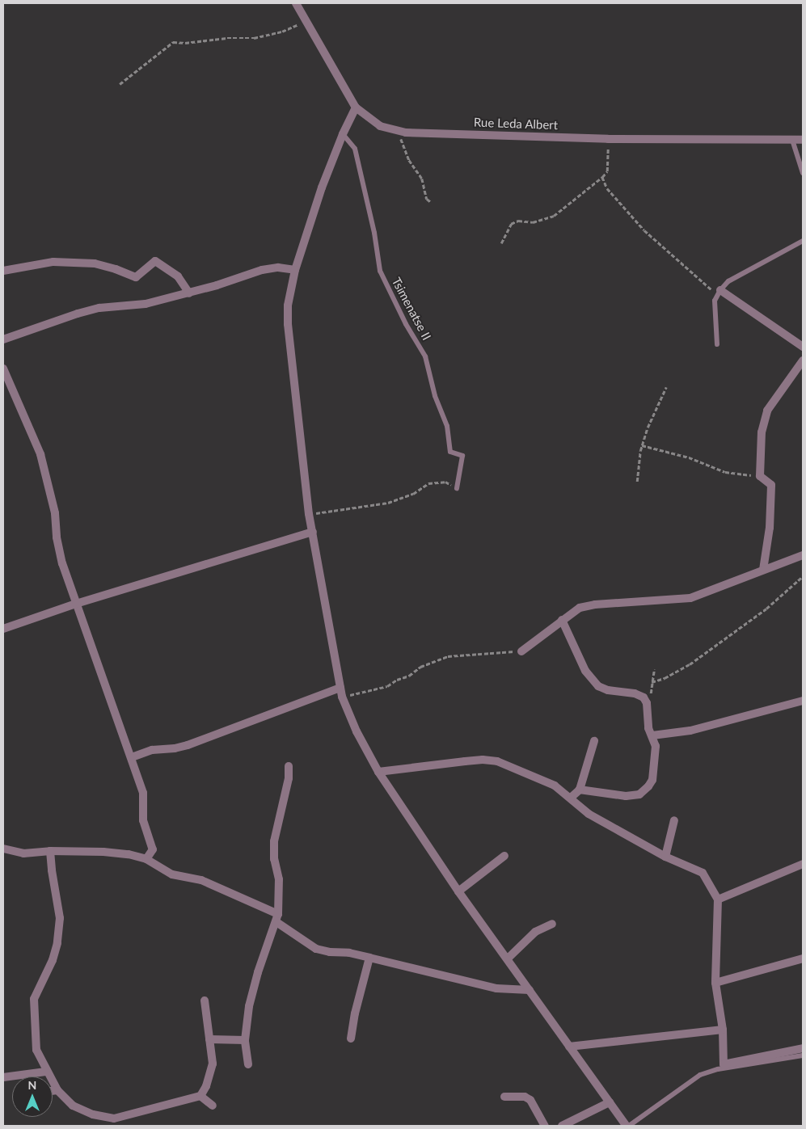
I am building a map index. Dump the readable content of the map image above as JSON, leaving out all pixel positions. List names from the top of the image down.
{
  "streets": {
    "street": ["Rue Leda Albert"],
    "lane": ["Tsimenatse II"]
  },
  "north": "top"
}
